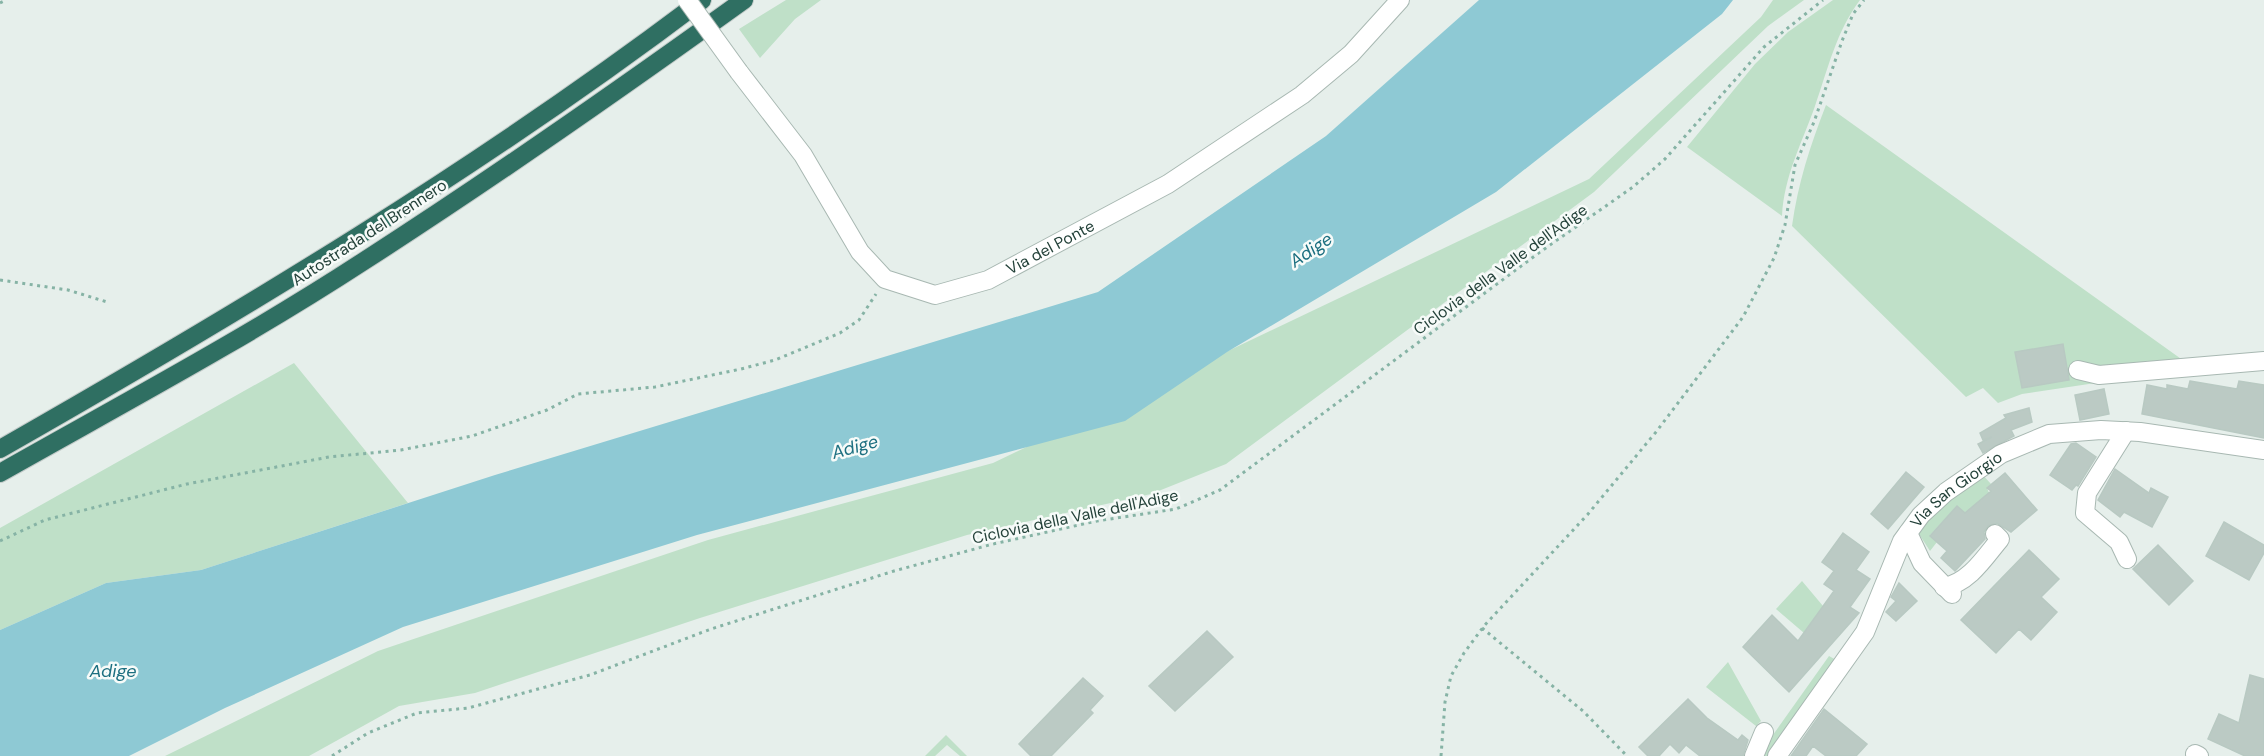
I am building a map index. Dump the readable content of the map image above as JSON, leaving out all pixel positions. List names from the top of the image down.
{
  "streets": {
    "highway": ["Autostrada del Brennero"],
    "street": ["Via del Ponte", "Via San Giorgio"],
    "path": ["Ciclovia della Valle dell'Adige"]
  },
  "water": ["Adige"]
}
